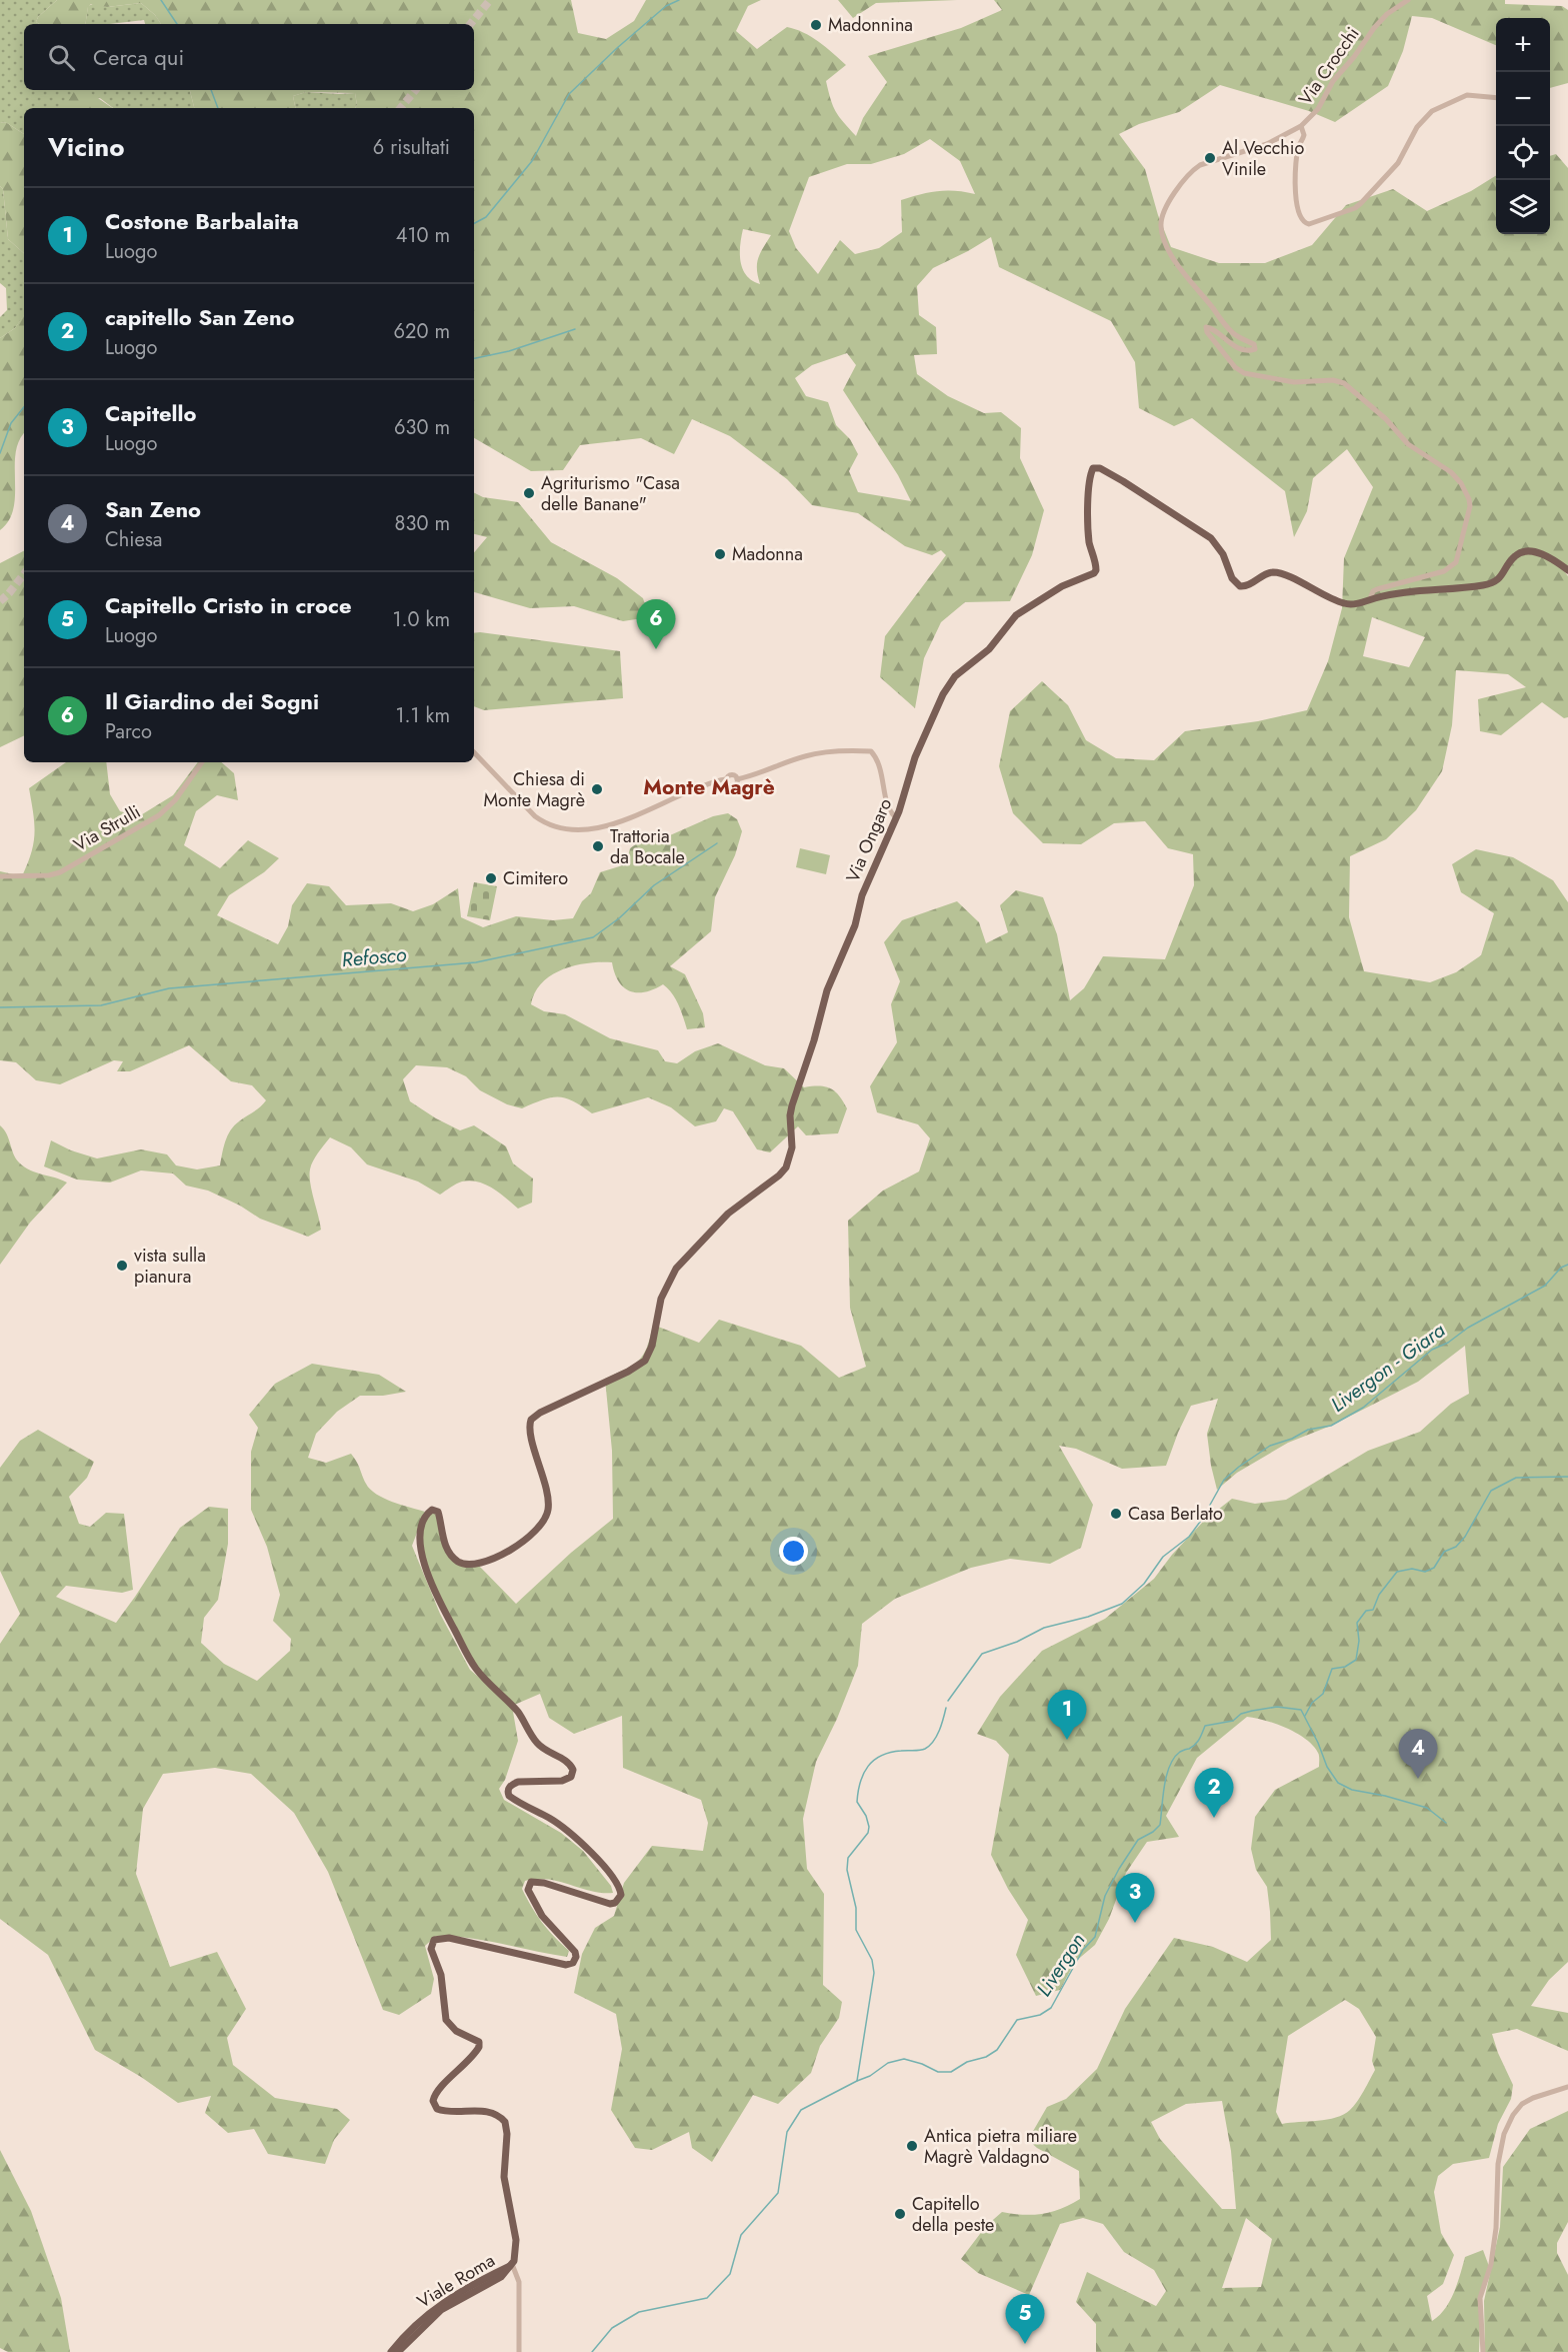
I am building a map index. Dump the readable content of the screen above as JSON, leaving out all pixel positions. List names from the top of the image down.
{
  "streets": {
    "main road": ["Via Ongaro", "Viale Roma"],
    "street": ["Via Crocchi", "Via Strulli"]
  },
  "crossings": [
    ["Via Ongaro", "Viale Roma"]
  ],
  "districts": ["Monte Magrè"],
  "water": ["Refosco", "Livergon - Giara", "Livergon"],
  "places": [
    "Madonnina",
    "Al Vecchio Vinile",
    "Agriturismo \"Casa delle Banane\"",
    "Madonna",
    "Chiesa di Monte Magrè",
    "Trattoria da Bocale",
    "Cimitero",
    "vista sulla pianura",
    "Casa Berlato",
    "Antica pietra miliare Magrè Valdagno",
    "Capitello della peste"
  ],
  "page": {
    "map_buttons": ["+", "−"],
    "search": "Cerca qui",
    "heading": ["Vicino", "6 risultati"],
    "list": [
      {
        "mark": "1",
        "name": "Costone Barbalaita",
        "note": "Luogo",
        "value": "410 m"
      },
      {
        "mark": "2",
        "name": "capitello San Zeno",
        "note": "Luogo",
        "value": "620 m"
      },
      {
        "mark": "3",
        "name": "Capitello",
        "note": "Luogo",
        "value": "630 m"
      },
      {
        "mark": "4",
        "name": "San Zeno",
        "note": "Chiesa",
        "value": "830 m"
      },
      {
        "mark": "5",
        "name": "Capitello Cristo in croce",
        "note": "Luogo",
        "value": "1.0 km"
      },
      {
        "mark": "6",
        "name": "Il Giardino dei Sogni",
        "note": "Parco",
        "value": "1.1 km"
      }
    ],
    "pins": [
      "6",
      "1",
      "4",
      "2",
      "3",
      "5"
    ]
  }
}
